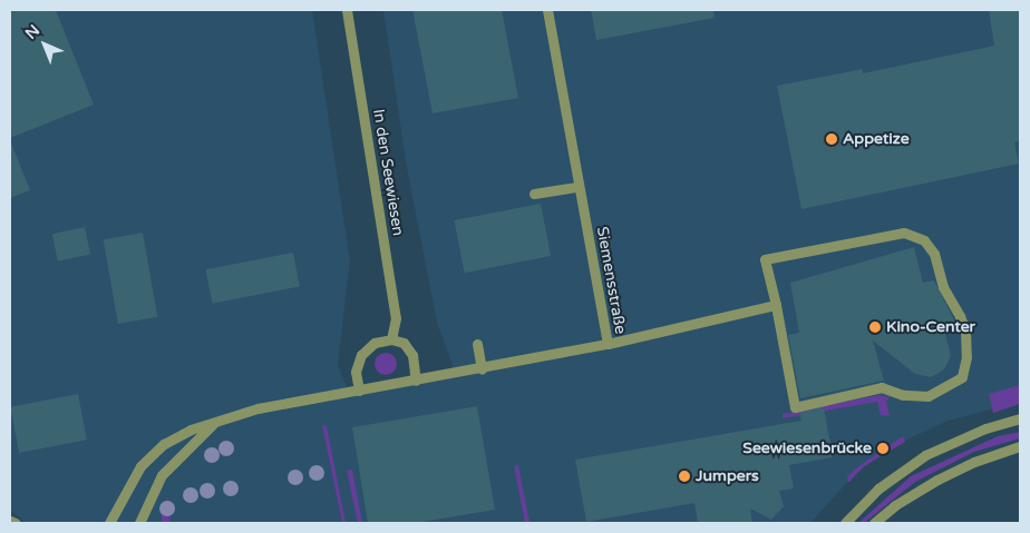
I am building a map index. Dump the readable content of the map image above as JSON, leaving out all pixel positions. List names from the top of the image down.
{
  "streets": {
    "street": ["In den Seewiesen", "Siemensstraße"]
  },
  "places": [
    "Appetize",
    "Kino-Center",
    "Seewiesenbrücke",
    "Jumpers"
  ],
  "north": "top left"
}
